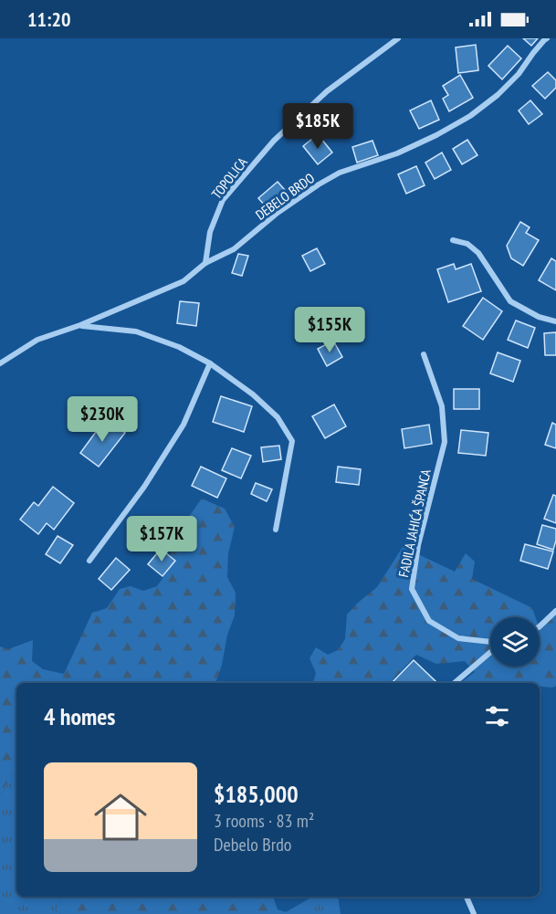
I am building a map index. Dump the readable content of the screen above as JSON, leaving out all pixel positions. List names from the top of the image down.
{
  "streets": {
    "street": ["TOPOLICA", "DEBELO BRDO", "FADILA JAHIĆA ŠPANCA"]
  },
  "crossings": [
    ["TOPOLICA", "DEBELO BRDO"]
  ],
  "page": {
    "status": "11:20",
    "price": [
      "$185K",
      "$155K",
      "$230K",
      "$157K"
    ],
    "heading": "4 homes",
    "list": [
      {
        "name": "$185,000",
        "note": "3 rooms · 83 m² · Debelo Brdo"
      }
    ]
  }
}
